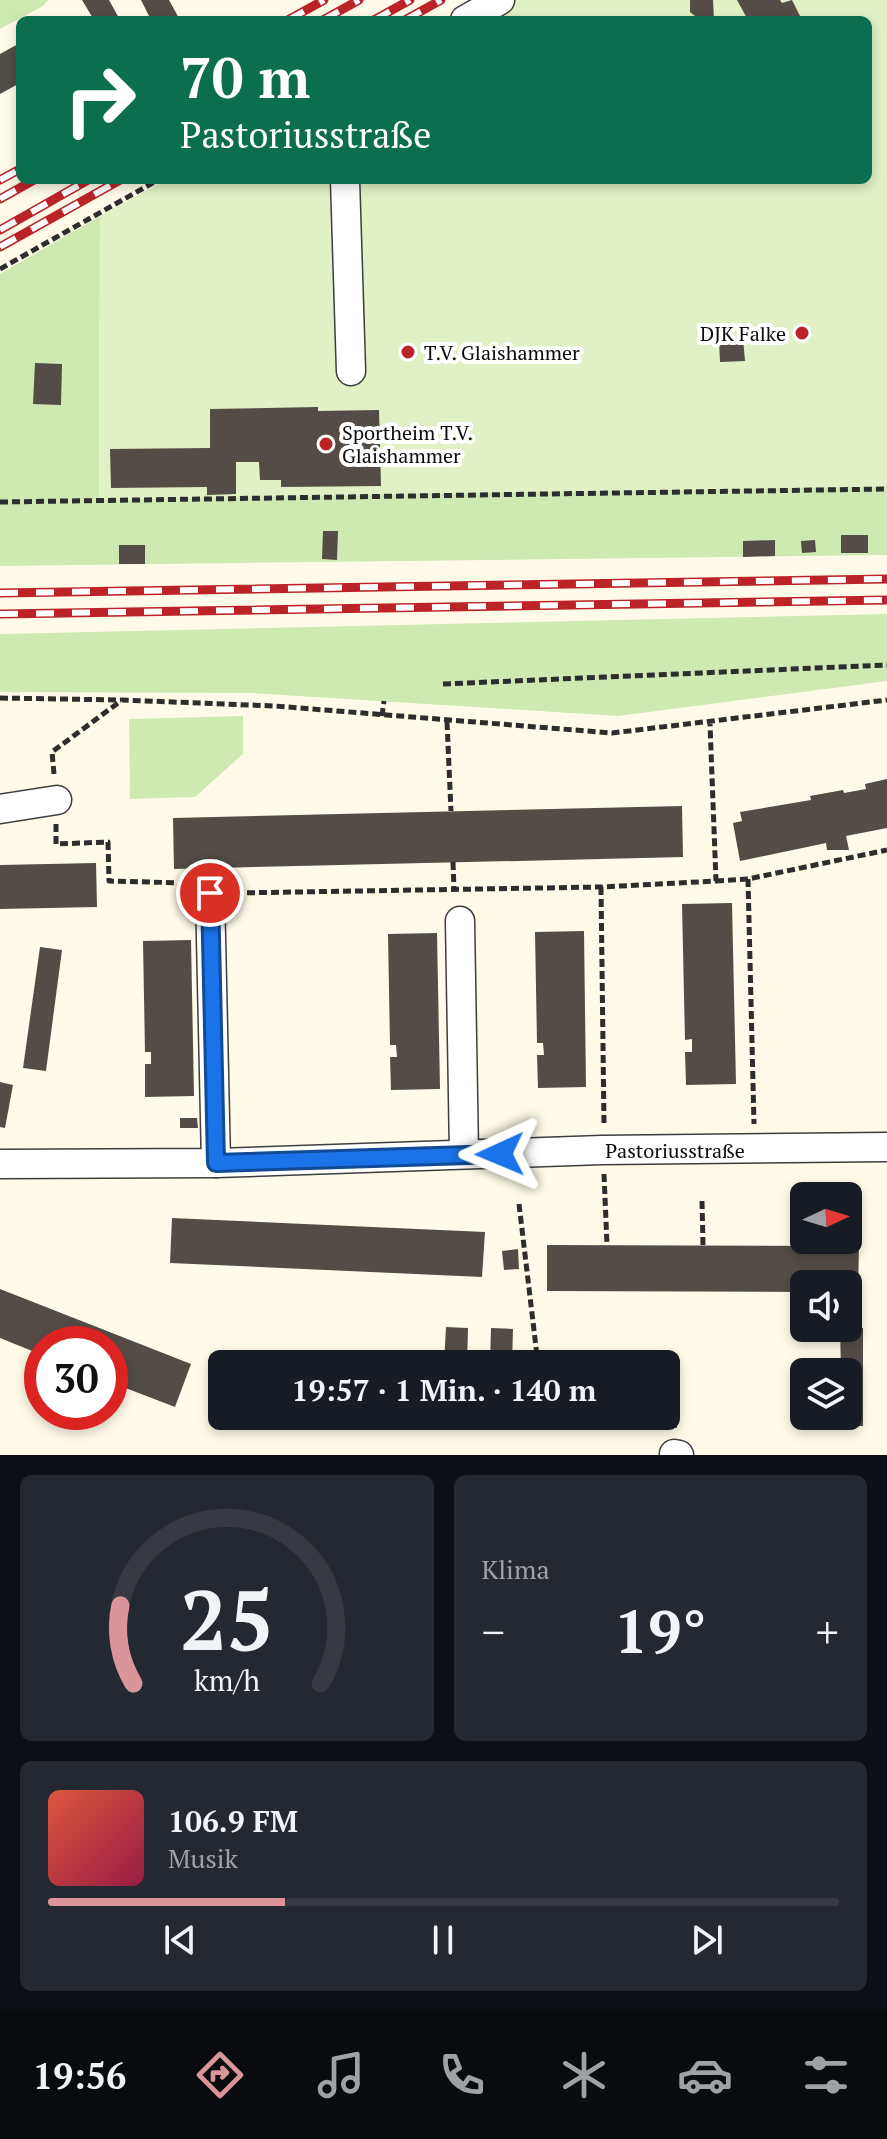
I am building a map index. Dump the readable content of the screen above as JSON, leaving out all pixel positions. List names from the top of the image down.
{
  "streets": {
    "street": ["Pastoriusstraße"]
  },
  "places": ["DJK Falke", "T.V. Glaishammer", "Sportheim T.V. Glaishammer"],
  "north": "right",
  "page": {
    "turn": ["70 m", "Pastoriusstraße"],
    "limit": "30",
    "trip": "19:57 · 1 Min. · 140 m",
    "tile": "Klima",
    "heat": ["−", "19°", "+"],
    "song": ["106.9 FM", "Musik"],
    "tabs": "19:56",
    "gauge": ["25", "km/h"]
  }
}
